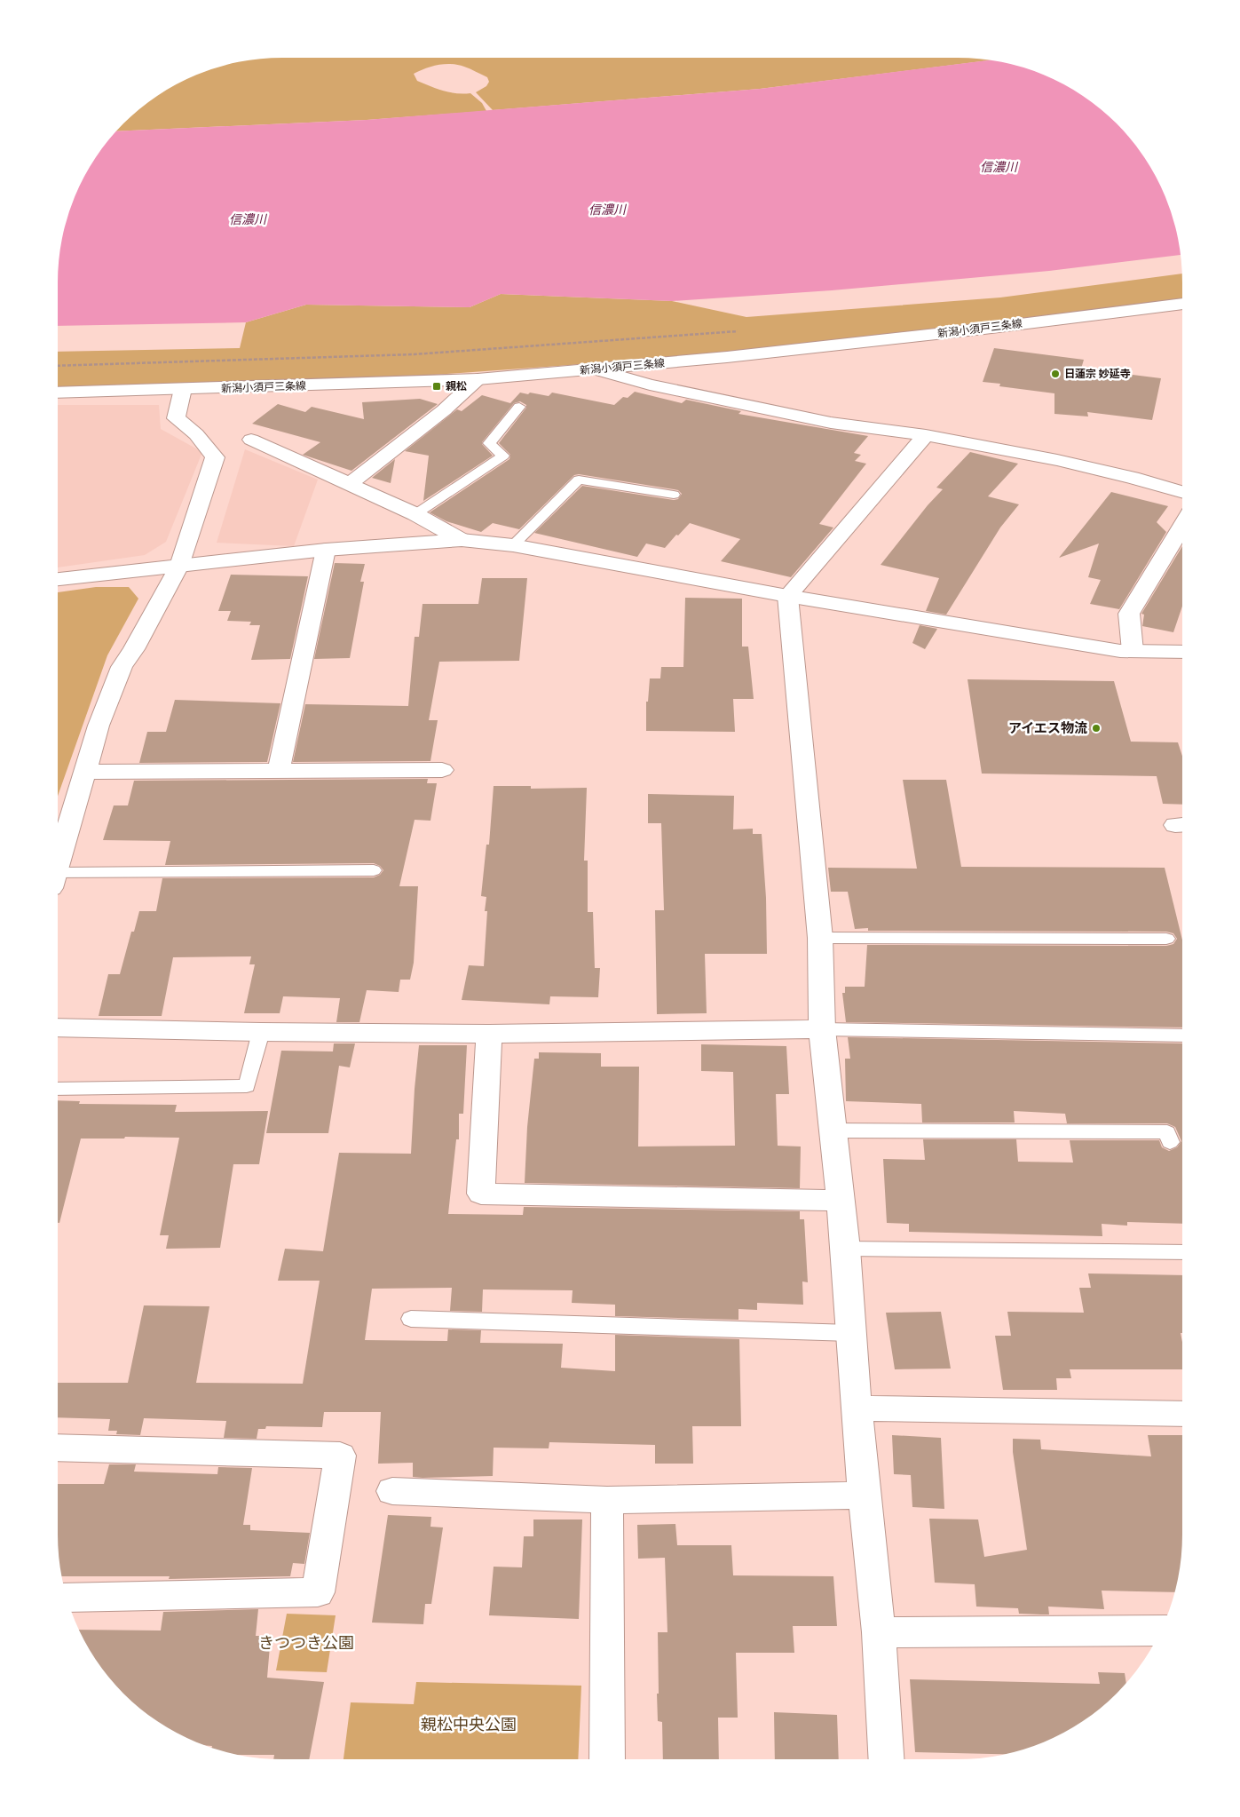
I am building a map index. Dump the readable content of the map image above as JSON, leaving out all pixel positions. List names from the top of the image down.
{
  "streets": {
    "street": ["新潟小須戸三条線"]
  },
  "water": ["信濃川"],
  "parks": ["きつつき公園", "親松中央公園"],
  "places": {
    "other": ["日蓮宗 妙延寺", "アイエス物流"],
    "transit": ["親松"]
  }
}
